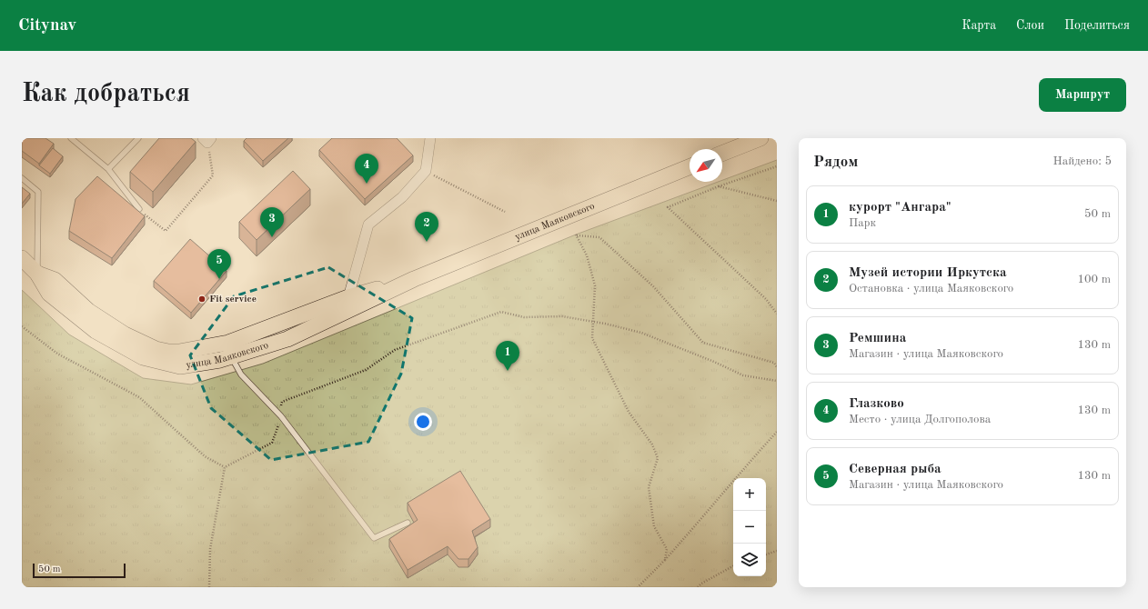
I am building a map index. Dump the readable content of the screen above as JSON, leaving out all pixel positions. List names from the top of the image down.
{
  "streets": {
    "main road": ["улица Маяковского"]
  },
  "places": ["Fit service"],
  "scale_bar": "50 m",
  "north": "bottom left",
  "page": {
    "header": "Citynav",
    "nav": ["Карта", "Слои", "Поделиться"],
    "buttons": "Маршрут",
    "title": "Как добраться",
    "heading": ["Рядом", "Найдено: 5"],
    "pins": [
      "4",
      "3",
      "2",
      "5",
      "1"
    ],
    "list": [
      {
        "mark": "1",
        "name": "курорт \"Ангара\"",
        "note": "Парк",
        "value": "50 m"
      },
      {
        "mark": "2",
        "name": "Музей истории Иркутска",
        "note": "Остановка · улица Маяковского",
        "value": "100 m"
      },
      {
        "mark": "3",
        "name": "Ремшина",
        "note": "Магазин · улица Маяковского",
        "value": "130 m"
      },
      {
        "mark": "4",
        "name": "Глазково",
        "note": "Место · улица Долгополова",
        "value": "130 m"
      },
      {
        "mark": "5",
        "name": "Северная рыба",
        "note": "Магазин · улица Маяковского",
        "value": "130 m"
      }
    ],
    "map_buttons": ["+", "−"],
    "scale": "50 m"
  }
}
